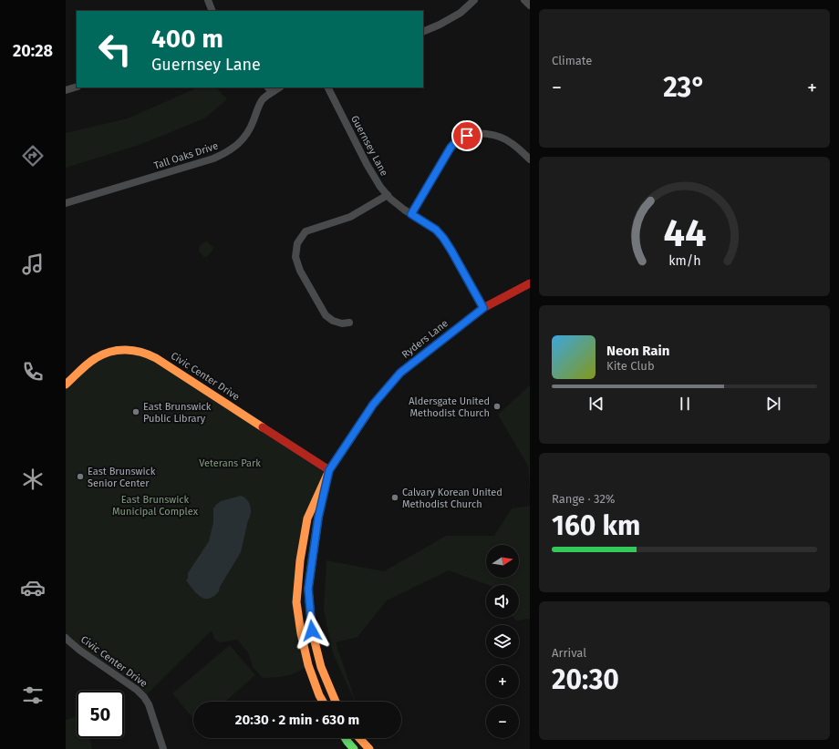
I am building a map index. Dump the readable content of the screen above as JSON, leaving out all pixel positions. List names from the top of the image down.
{
  "streets": {
    "main road": ["Ryders Lane", "Civic Center Drive"],
    "street": ["Guernsey Lane", "Tall Oaks Drive"]
  },
  "crossings": [
    ["Guernsey Lane", "Ryders Lane"],
    ["Ryders Lane", "Civic Center Drive"]
  ],
  "parks": ["Veterans Park", "East Brunswick Municipal Complex"],
  "places": [
    "Aldersgate United Methodist Church",
    "East Brunswick Public Library",
    "East Brunswick Senior Center",
    "Calvary Korean United Methodist Church"
  ],
  "north": "right",
  "page": {
    "tabs": "20:28",
    "tile": [
      "Climate",
      ["Range · 32%", "160 km"],
      ["Arrival", "20:30"]
    ],
    "turn": ["400 m", "Guernsey Lane"],
    "heat": ["−", "23°", "+"],
    "song": ["Neon Rain", "Kite Club"],
    "map_buttons": ["+", "−"],
    "limit": "50",
    "trip": "20:30 · 2 min · 630 m",
    "gauge": ["44", "km/h"]
  }
}
